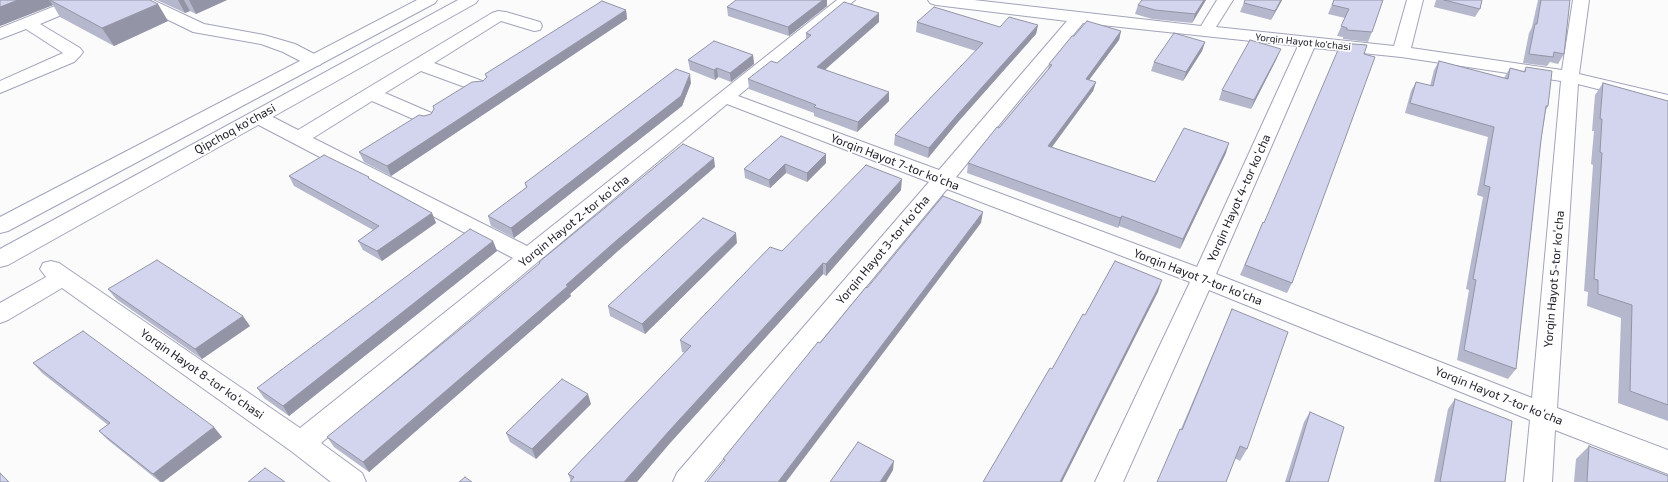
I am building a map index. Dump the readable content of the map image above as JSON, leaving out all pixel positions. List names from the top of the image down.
{
  "streets": {
    "street": [
      "Yorqin Hayot ko'chasi",
      "Qipchoq ko'chasi",
      "Yorqin Hayot 7-tor koʻcha",
      "Yorqin Hayot 4-tor koʻcha",
      "Yorqin Hayot 2-tor koʻcha",
      "Yorqin Hayot 3-tor koʻcha",
      "Yorqin Hayot 5-tor koʻcha",
      "Yorqin Hayot 8-tor koʻchasi"
    ]
  },
  "crossings": [
    ["Yorqin Hayot ko'chasi", "Yorqin Hayot 4-tor koʻcha"],
    ["Yorqin Hayot ko'chasi", "Yorqin Hayot 3-tor koʻcha"],
    ["Yorqin Hayot ko'chasi", "Yorqin Hayot 5-tor koʻcha"],
    ["Yorqin Hayot 7-tor koʻcha", "Yorqin Hayot 4-tor koʻcha"],
    ["Yorqin Hayot 7-tor koʻcha", "Yorqin Hayot 2-tor koʻcha"],
    ["Yorqin Hayot 7-tor koʻcha", "Yorqin Hayot 3-tor koʻcha"],
    ["Yorqin Hayot 7-tor koʻcha", "Yorqin Hayot 5-tor koʻcha"],
    ["Yorqin Hayot 2-tor koʻcha", "Yorqin Hayot 8-tor koʻchasi"]
  ]
}
